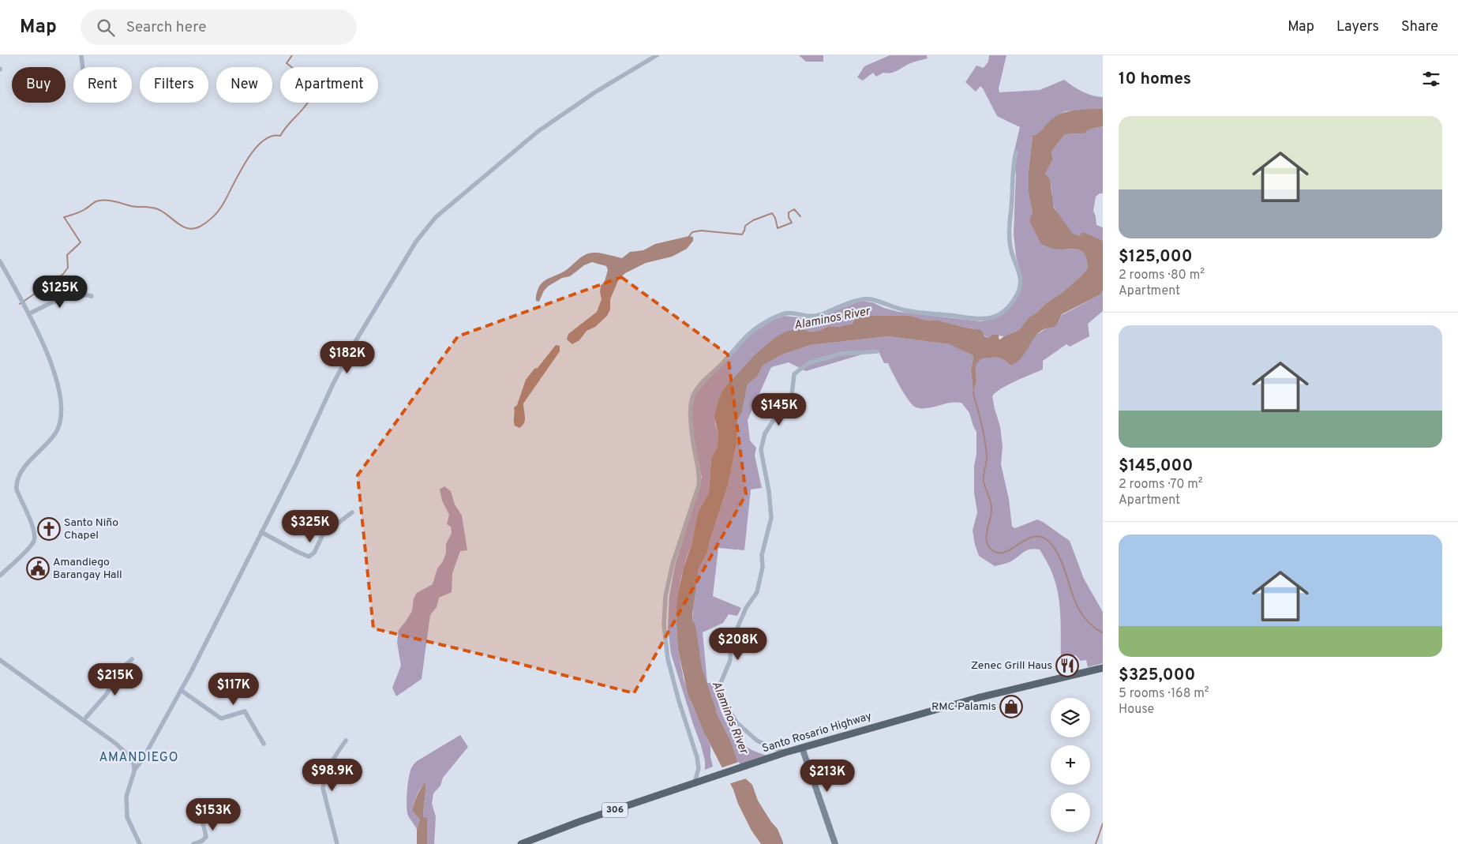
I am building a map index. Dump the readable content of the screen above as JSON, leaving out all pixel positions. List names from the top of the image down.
{
  "streets": {
    "main road": ["Santo Rosario Highway", "306"]
  },
  "districts": ["AMANDIEGO"],
  "water": ["Alaminos River"],
  "places": {
    "church": ["Santo Niño Chapel"],
    "public building": ["Amandiego Barangay Hall"],
    "restaurant": ["Zenec Grill Haus"],
    "shop": ["RMC Palamis"]
  },
  "page": {
    "header": "Map",
    "search": "Search here",
    "nav": ["Map", "Layers", "Share"],
    "heading": "10 homes",
    "chip": [
      "Buy",
      "Rent",
      "Filters",
      "New",
      "Apartment"
    ],
    "list": [
      {
        "name": "$125,000",
        "note": "2 rooms · 80 m² · Apartment"
      },
      {
        "name": "$145,000",
        "note": "2 rooms · 70 m² · Apartment"
      },
      {
        "name": "$325,000",
        "note": "5 rooms · 168 m² · House"
      }
    ],
    "price": [
      "$125K",
      "$182K",
      "$145K",
      "$325K",
      "$208K",
      "$215K",
      "$117K",
      "$98.9K",
      "$213K",
      "$153K"
    ],
    "map_buttons": ["+", "−"]
  }
}
